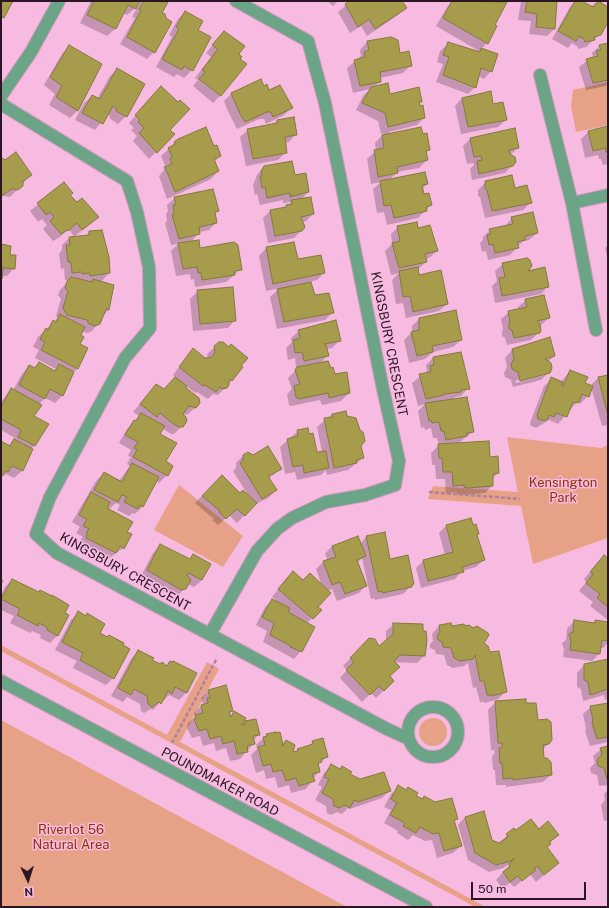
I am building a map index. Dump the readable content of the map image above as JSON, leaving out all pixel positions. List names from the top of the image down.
{
  "streets": {
    "street": ["KINGSBURY CRESCENT", "POUNDMAKER ROAD"]
  },
  "parks": ["Kensington Park", "Riverlot 56 Natural Area"],
  "scale_bar": "50 m",
  "north": "bottom"
}
